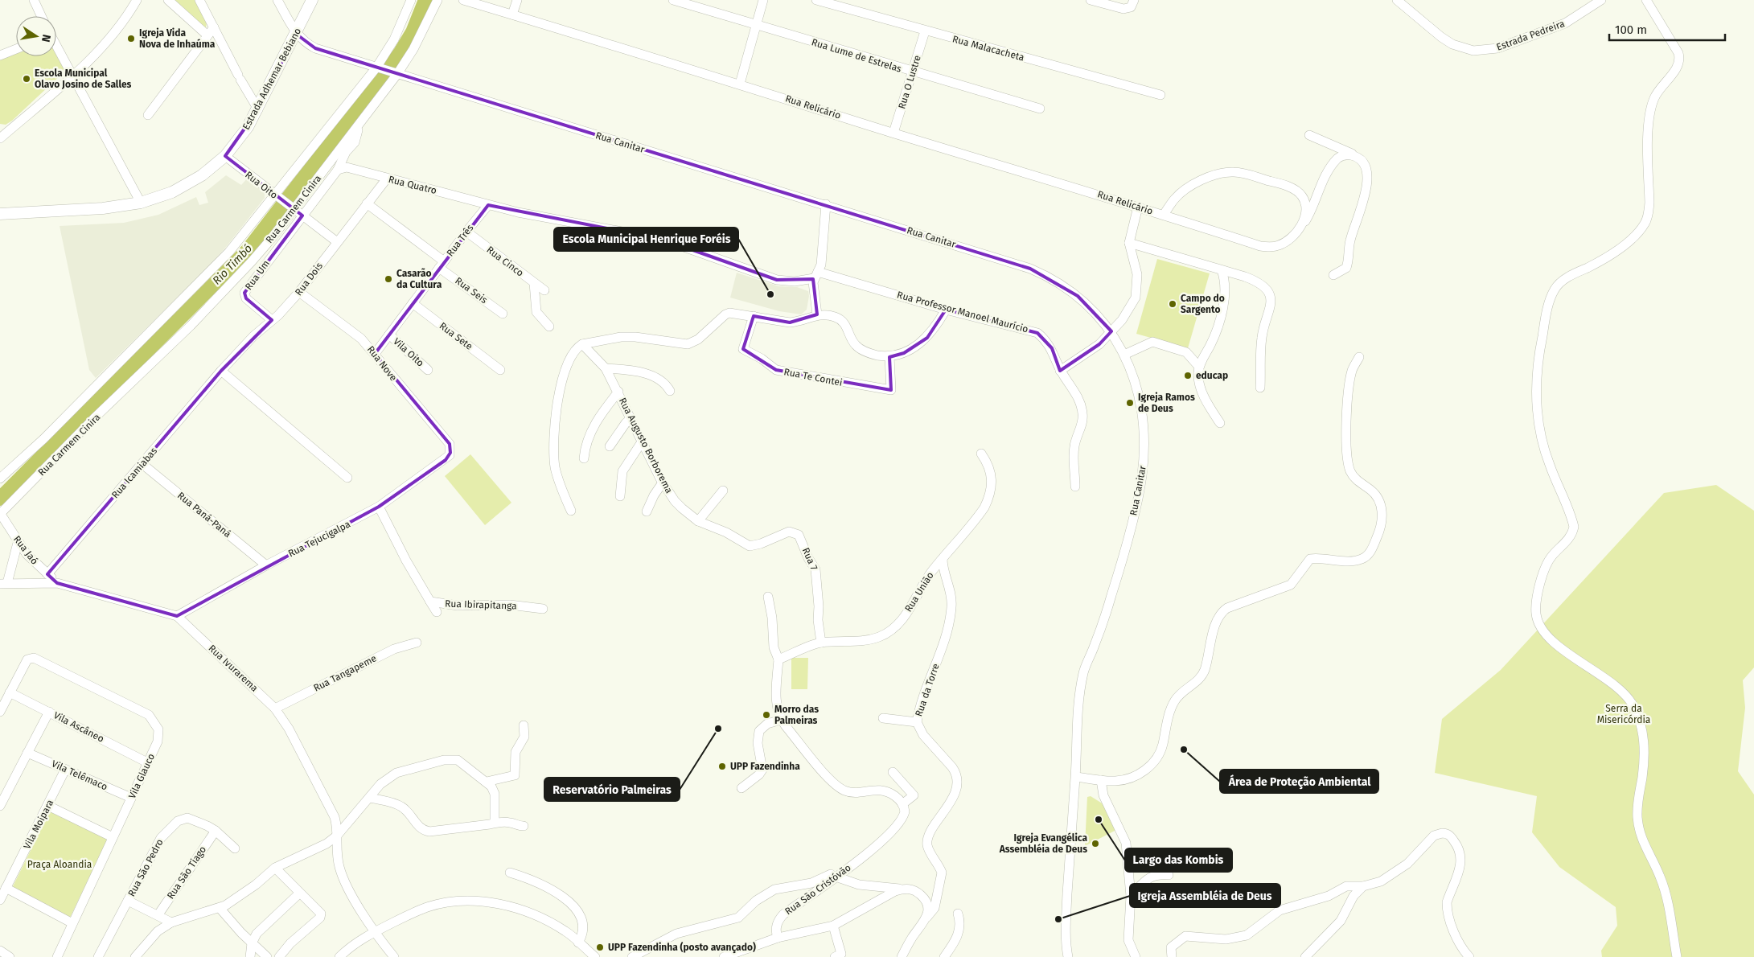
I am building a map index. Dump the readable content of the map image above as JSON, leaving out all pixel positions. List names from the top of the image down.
{
  "streets": {
    "main road": ["Estrada Adhemar Bebiano"],
    "street": [
      "Estrada Pedreira",
      "Rua Malacacheta",
      "Rua Lume de Estrelas",
      "Rua O Lustre",
      "Rua Relicário",
      "Rua Canitar",
      "Rua Oito",
      "Rua Quatro",
      "Rua Carmem Cinira",
      "Rua Três",
      "Rua Cinco",
      "Rua Um",
      "Rua Dois",
      "Rua Seis",
      "Rua Professor Manoel Maurício",
      "Rua Sete",
      "Vila Oito",
      "Rua Nove",
      "Rua Te Contei",
      "Rua Augusto Borborema",
      "Rua Icamiabas",
      "Rua Paná-Paná",
      "Rua Tejucigalpa",
      "Rua Jaó",
      "Rua 7",
      "Rua União",
      "Rua Ibirapitanga",
      "Rua Ivurarema",
      "Rua Tangapeme",
      "Rua da Torre",
      "Vila Ascâneo",
      "Vila Telêmaco",
      "Vila Glauco",
      "Vila Moipara",
      "Rua São Pedro",
      "Rua São Tiago",
      "Rua São Cristóvão"
    ]
  },
  "crossings": [
    ["Rua Malacacheta", "Rua O Lustre"],
    ["Rua Lume de Estrelas", "Rua O Lustre"],
    ["Estrada Adhemar Bebiano", "Rua Canitar"],
    ["Estrada Adhemar Bebiano", "Rua Oito"],
    ["Rua O Lustre", "Rua Relicário"],
    ["Rua Canitar", "Rua Carmem Cinira"],
    ["Rua Oito", "Rua Carmem Cinira"],
    ["Rua Oito", "Rua Um"],
    ["Rua Oito", "Rua Dois"],
    ["Rua Quatro", "Rua Três"],
    ["Rua Quatro", "Rua Um"],
    ["Rua Quatro", "Rua Dois"],
    ["Rua Quatro", "Rua Professor Manoel Maurício"],
    ["Rua Carmem Cinira", "Rua Um"],
    ["Rua Carmem Cinira", "Rua Jaó"],
    ["Rua Três", "Rua Cinco"],
    ["Rua Três", "Rua Seis"],
    ["Rua Três", "Rua Professor Manoel Maurício"],
    ["Rua Três", "Rua Sete"],
    ["Rua Três", "Vila Oito"],
    ["Rua Três", "Rua Nove"],
    ["Rua Um", "Rua Dois"],
    ["Rua Dois", "Rua Seis"],
    ["Rua Dois", "Rua Nove"],
    ["Rua Dois", "Rua Icamiabas"],
    ["Rua Nove", "Rua Tejucigalpa"],
    ["Rua Augusto Borborema", "Rua 7"],
    ["Rua Icamiabas", "Rua Paná-Paná"],
    ["Rua Icamiabas", "Rua Jaó"],
    ["Rua Paná-Paná", "Rua Tejucigalpa"],
    ["Rua Tejucigalpa", "Rua Ibirapitanga"],
    ["Rua Tejucigalpa", "Rua Ivurarema"],
    ["Rua Jaó", "Rua Ivurarema"],
    ["Rua 7", "Rua União"],
    ["Rua União", "Rua da Torre"],
    ["Rua Ivurarema", "Rua Tangapeme"],
    ["Vila Ascâneo", "Vila Glauco"],
    ["Vila Telêmaco", "Vila Glauco"],
    ["Vila Telêmaco", "Vila Moipara"],
    ["Rua São Pedro", "Rua São Tiago"]
  ],
  "water": ["Rio Timbó"],
  "parks": ["Serra da Misericórdia", "Praça Aloandia"],
  "places": [
    "Igreja Vida Nova de Inhaúma",
    "Escola Municipal Olavo Josino de Salles",
    "Casarão da Cultura",
    "Escola Municipal Henrique Foréis",
    "Campo do Sargento",
    "educap",
    "Igreja Ramos de Deus",
    "Morro das Palmeiras",
    "Reservatório Palmeiras",
    "Área de Proteção Ambiental",
    "UPP Fazendinha",
    "Largo das Kombis",
    "Igreja Evangélica Assembléia de Deus",
    "Igreja Assembléia de Deus",
    "UPP Fazendinha (posto avançado)"
  ],
  "scale_bar": "100 m",
  "north": "right"
}
